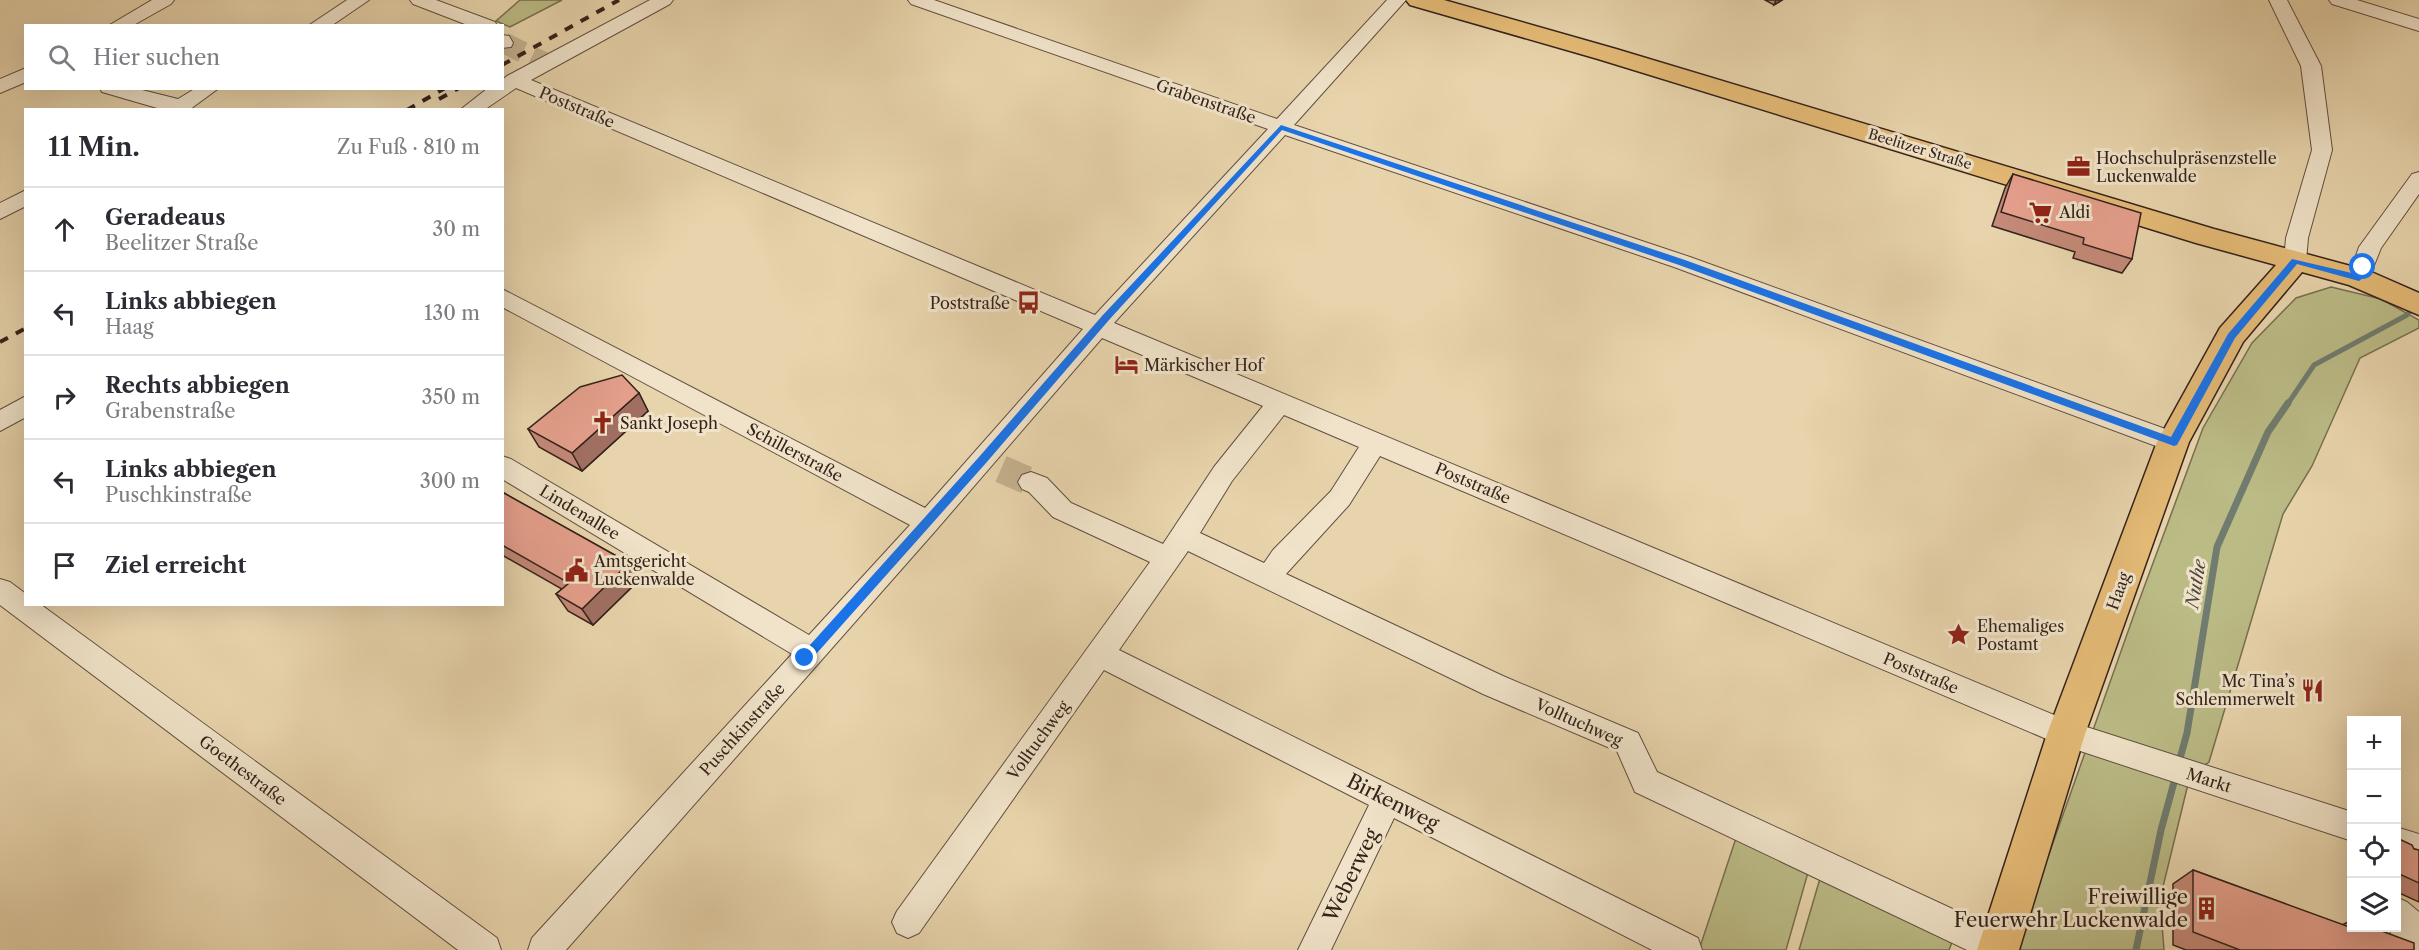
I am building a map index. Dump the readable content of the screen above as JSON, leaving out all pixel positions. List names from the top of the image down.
{
  "streets": {
    "main road": ["Beelitzer Straße", "Haag"],
    "street": [
      "Grabenstraße",
      "Poststraße",
      "Schillerstraße",
      "Lindenallee",
      "Volltuchweg",
      "Puschkinstraße",
      "Goethestraße",
      "Markt",
      "Birkenweg",
      "Weberweg"
    ]
  },
  "crossings": [
    ["Grabenstraße", "Haag"],
    ["Grabenstraße", "Puschkinstraße"],
    ["Poststraße", "Haag"],
    ["Poststraße", "Volltuchweg"],
    ["Poststraße", "Puschkinstraße"],
    ["Poststraße", "Markt"],
    ["Beelitzer Straße", "Haag"],
    ["Schillerstraße", "Puschkinstraße"],
    ["Lindenallee", "Puschkinstraße"],
    ["Haag", "Volltuchweg"],
    ["Haag", "Markt"],
    ["Volltuchweg", "Birkenweg"],
    ["Birkenweg", "Weberweg"]
  ],
  "water": ["Nuthe"],
  "places": {
    "office": ["Hochschulpräsenzstelle Luckenwalde"],
    "supermarket": ["Aldi"],
    "bus stop": ["Poststraße"],
    "hotel": ["Märkischer Hof"],
    "church": ["Sankt Joseph"],
    "public building": ["Amtsgericht Luckenwalde"],
    "place": ["Ehemaliges Postamt"],
    "restaurant": ["Mc Tina’s Schlemmerwelt"],
    "building": ["Freiwillige Feuerwehr Luckenwalde"]
  },
  "page": {
    "search": "Hier suchen",
    "heading": ["11 Min.", "Zu Fuß · 810 m"],
    "list": [
      ["Geradeaus", "Beelitzer Straße", "30 m"],
      ["Links abbiegen", "Haag", "130 m"],
      ["Rechts abbiegen", "Grabenstraße", "350 m"],
      ["Links abbiegen", "Puschkinstraße", "300 m"],
      "Ziel erreicht"
    ],
    "map_buttons": ["+", "−"]
  }
}
